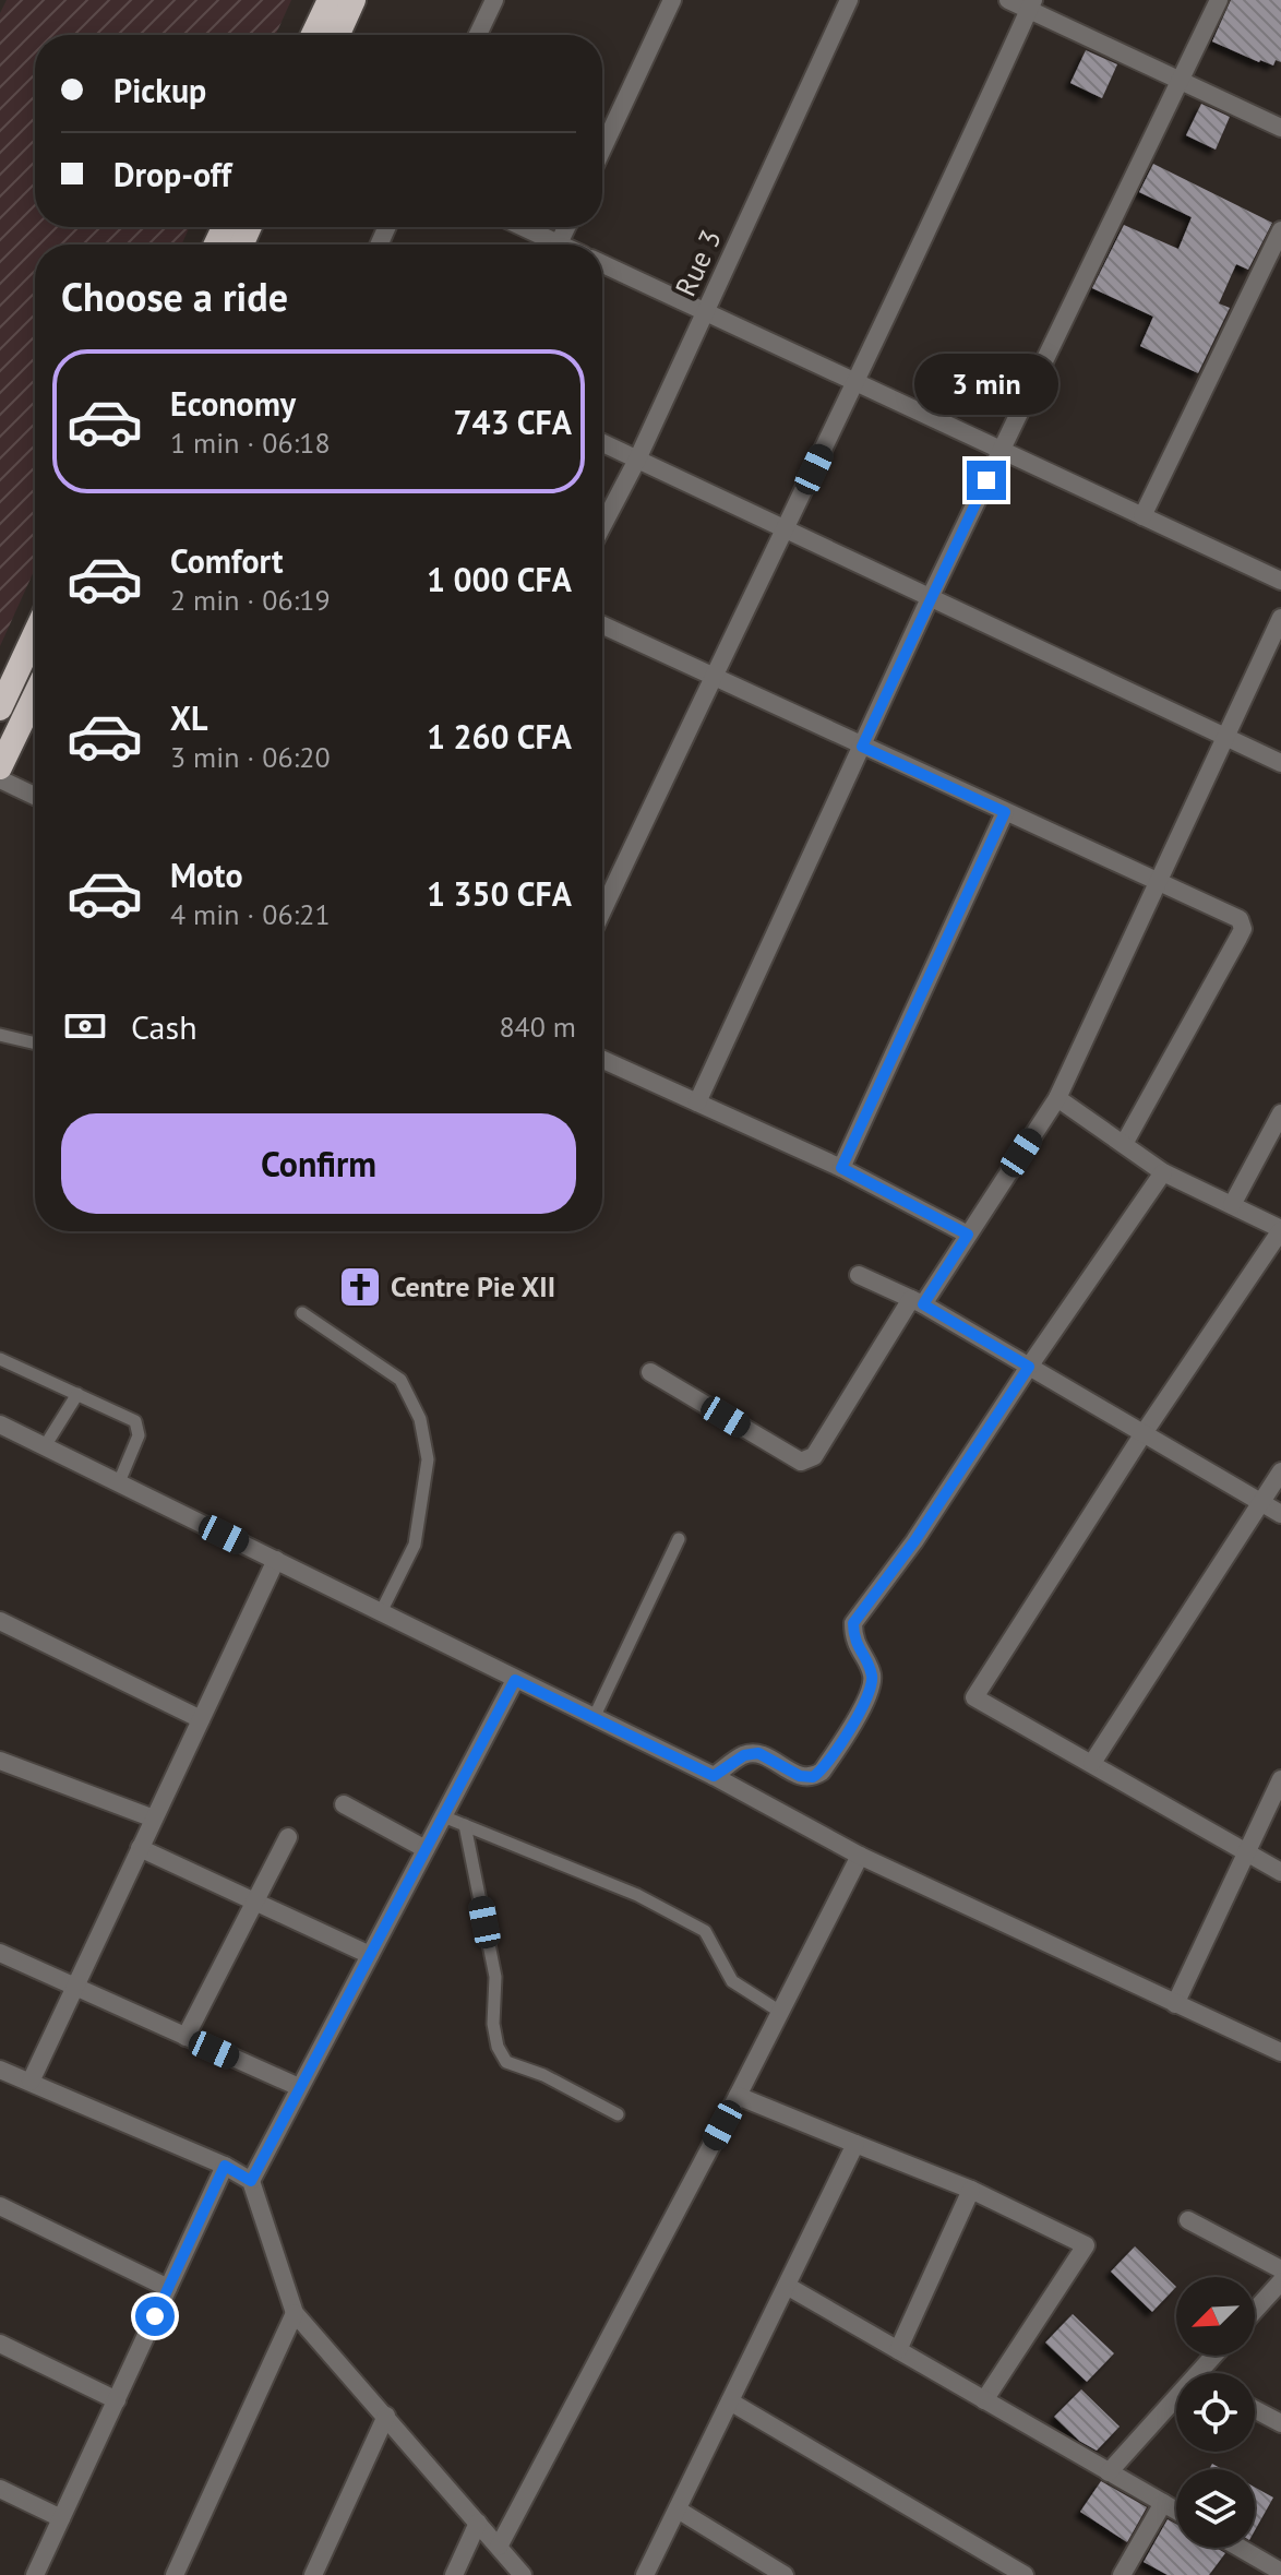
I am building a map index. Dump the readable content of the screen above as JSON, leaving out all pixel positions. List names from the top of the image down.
{
  "streets": {
    "street": ["Rue 3"]
  },
  "places": {
    "church": ["Centre Pie XII"]
  },
  "north": "bottom left",
  "page": {
    "banner": ["Pickup", "Drop-off"],
    "heading": "Choose a ride",
    "list": [
      {
        "name": "Economy",
        "note": "1 min · 06:18",
        "value": "743 CFA"
      },
      {
        "name": "Comfort",
        "note": "2 min · 06:19",
        "value": "1 000 CFA"
      },
      {
        "name": "XL",
        "note": "3 min · 06:20",
        "value": "1 260 CFA"
      },
      {
        "name": "Moto",
        "note": "4 min · 06:21",
        "value": "1 350 CFA"
      }
    ],
    "bubble": "3 min",
    "pay": ["Cash", "840 m"],
    "buttons": "Confirm"
  }
}
